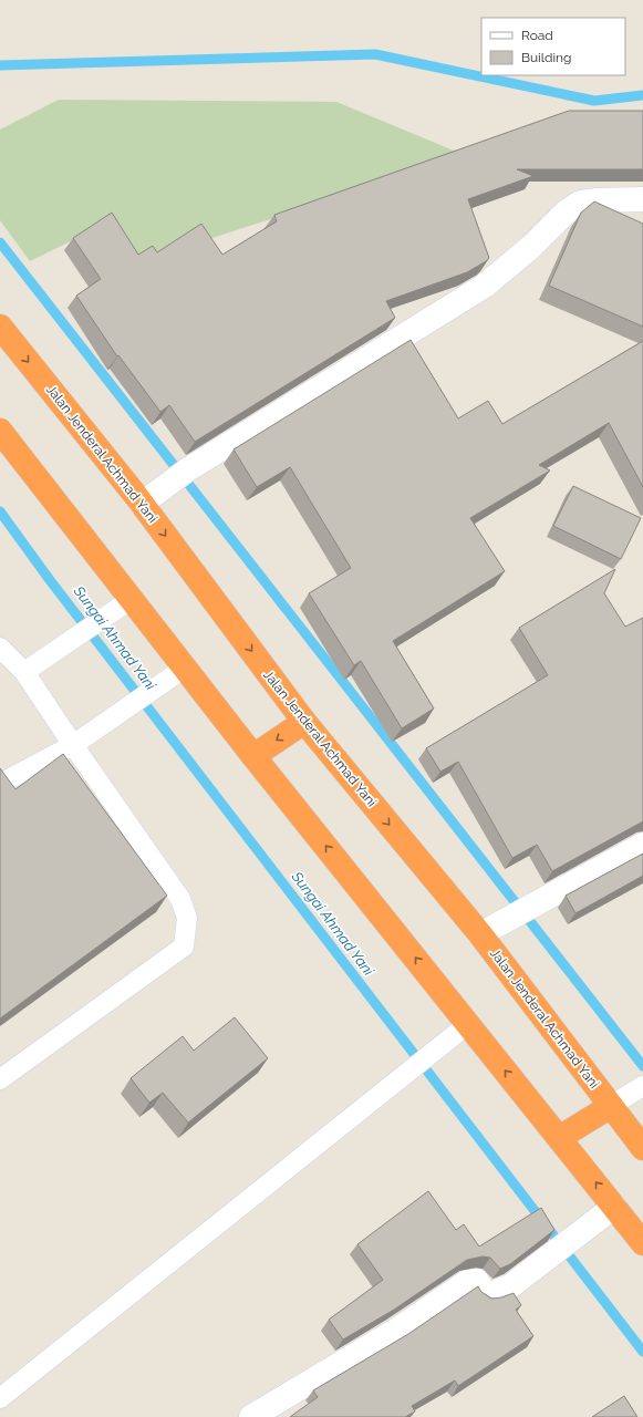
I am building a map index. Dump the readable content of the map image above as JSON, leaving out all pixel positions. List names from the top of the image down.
{
  "streets": {
    "highway": ["Jalan Jenderal Achmad Yani"]
  },
  "water": ["Sungai Ahmad Yani"],
  "legend": ["Road", "Building"]
}
